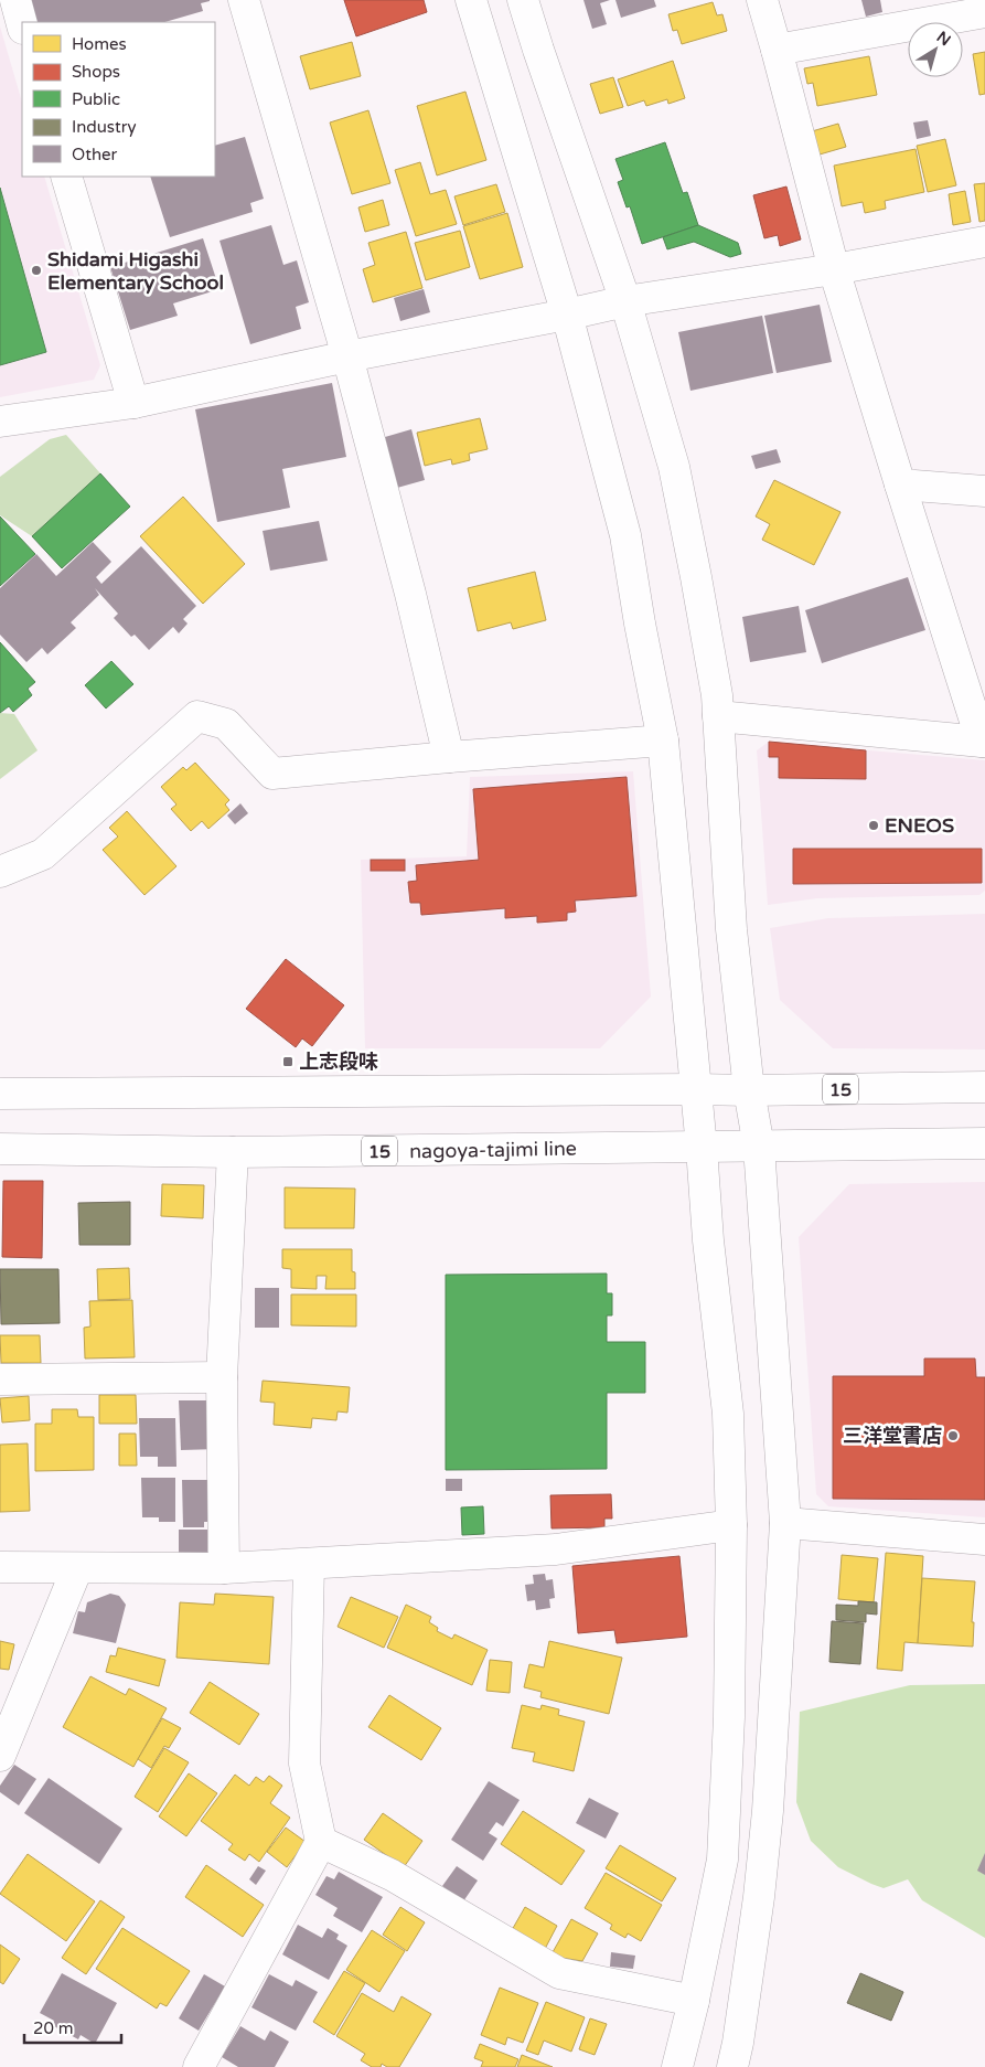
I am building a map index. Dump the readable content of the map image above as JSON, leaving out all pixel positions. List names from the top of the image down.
{
  "streets": {
    "street": ["15", "nagoya-tajimi line"]
  },
  "places": {
    "other": ["Shidami Higashi Elementary School", "ENEOS", "三洋堂書店"],
    "transit": ["上志段味"]
  },
  "legend": [
    "Homes",
    "Shops",
    "Public",
    "Industry",
    "Other"
  ],
  "scale_bar": "20 m",
  "north": "top right"
}
